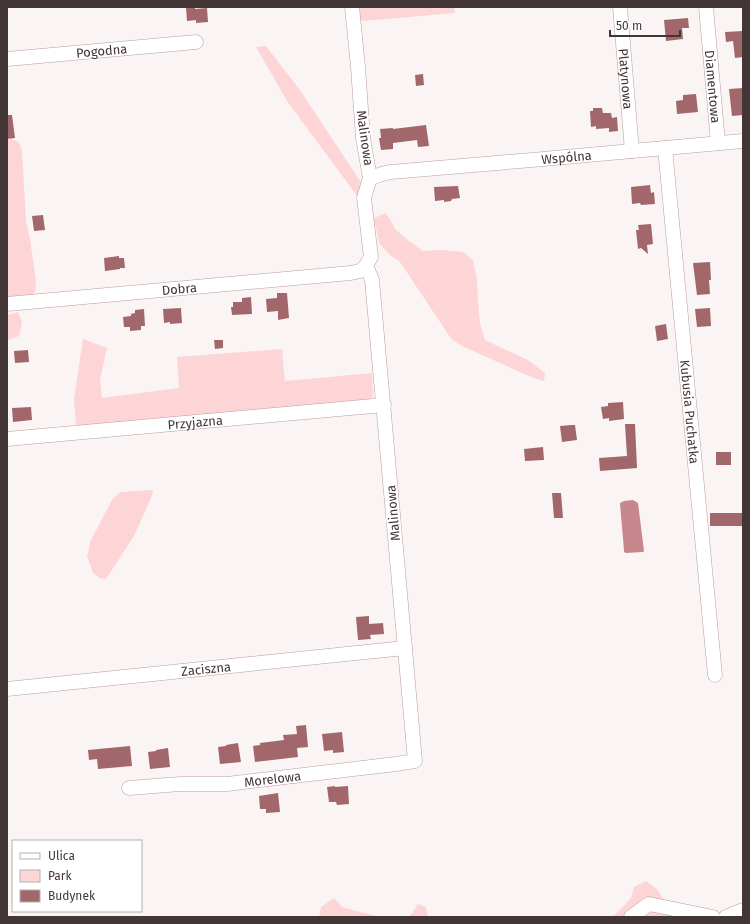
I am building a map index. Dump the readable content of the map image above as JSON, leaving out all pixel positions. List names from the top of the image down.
{
  "streets": {
    "street": [
      "Pogodna",
      "Platynowa",
      "Diamentowa",
      "Malinowa",
      "Wspólna",
      "Dobra",
      "Kubusia Puchatka",
      "Przyjazna",
      "Zaciszna",
      "Morelowa"
    ]
  },
  "crossings": [
    ["Platynowa", "Wspólna"],
    ["Diamentowa", "Wspólna"],
    ["Malinowa", "Wspólna"],
    ["Malinowa", "Dobra"],
    ["Malinowa", "Przyjazna"],
    ["Malinowa", "Zaciszna"],
    ["Malinowa", "Morelowa"],
    ["Wspólna", "Kubusia Puchatka"]
  ],
  "legend": ["Ulica", "Park", "Budynek"],
  "scale_bar": "50 m"
}
